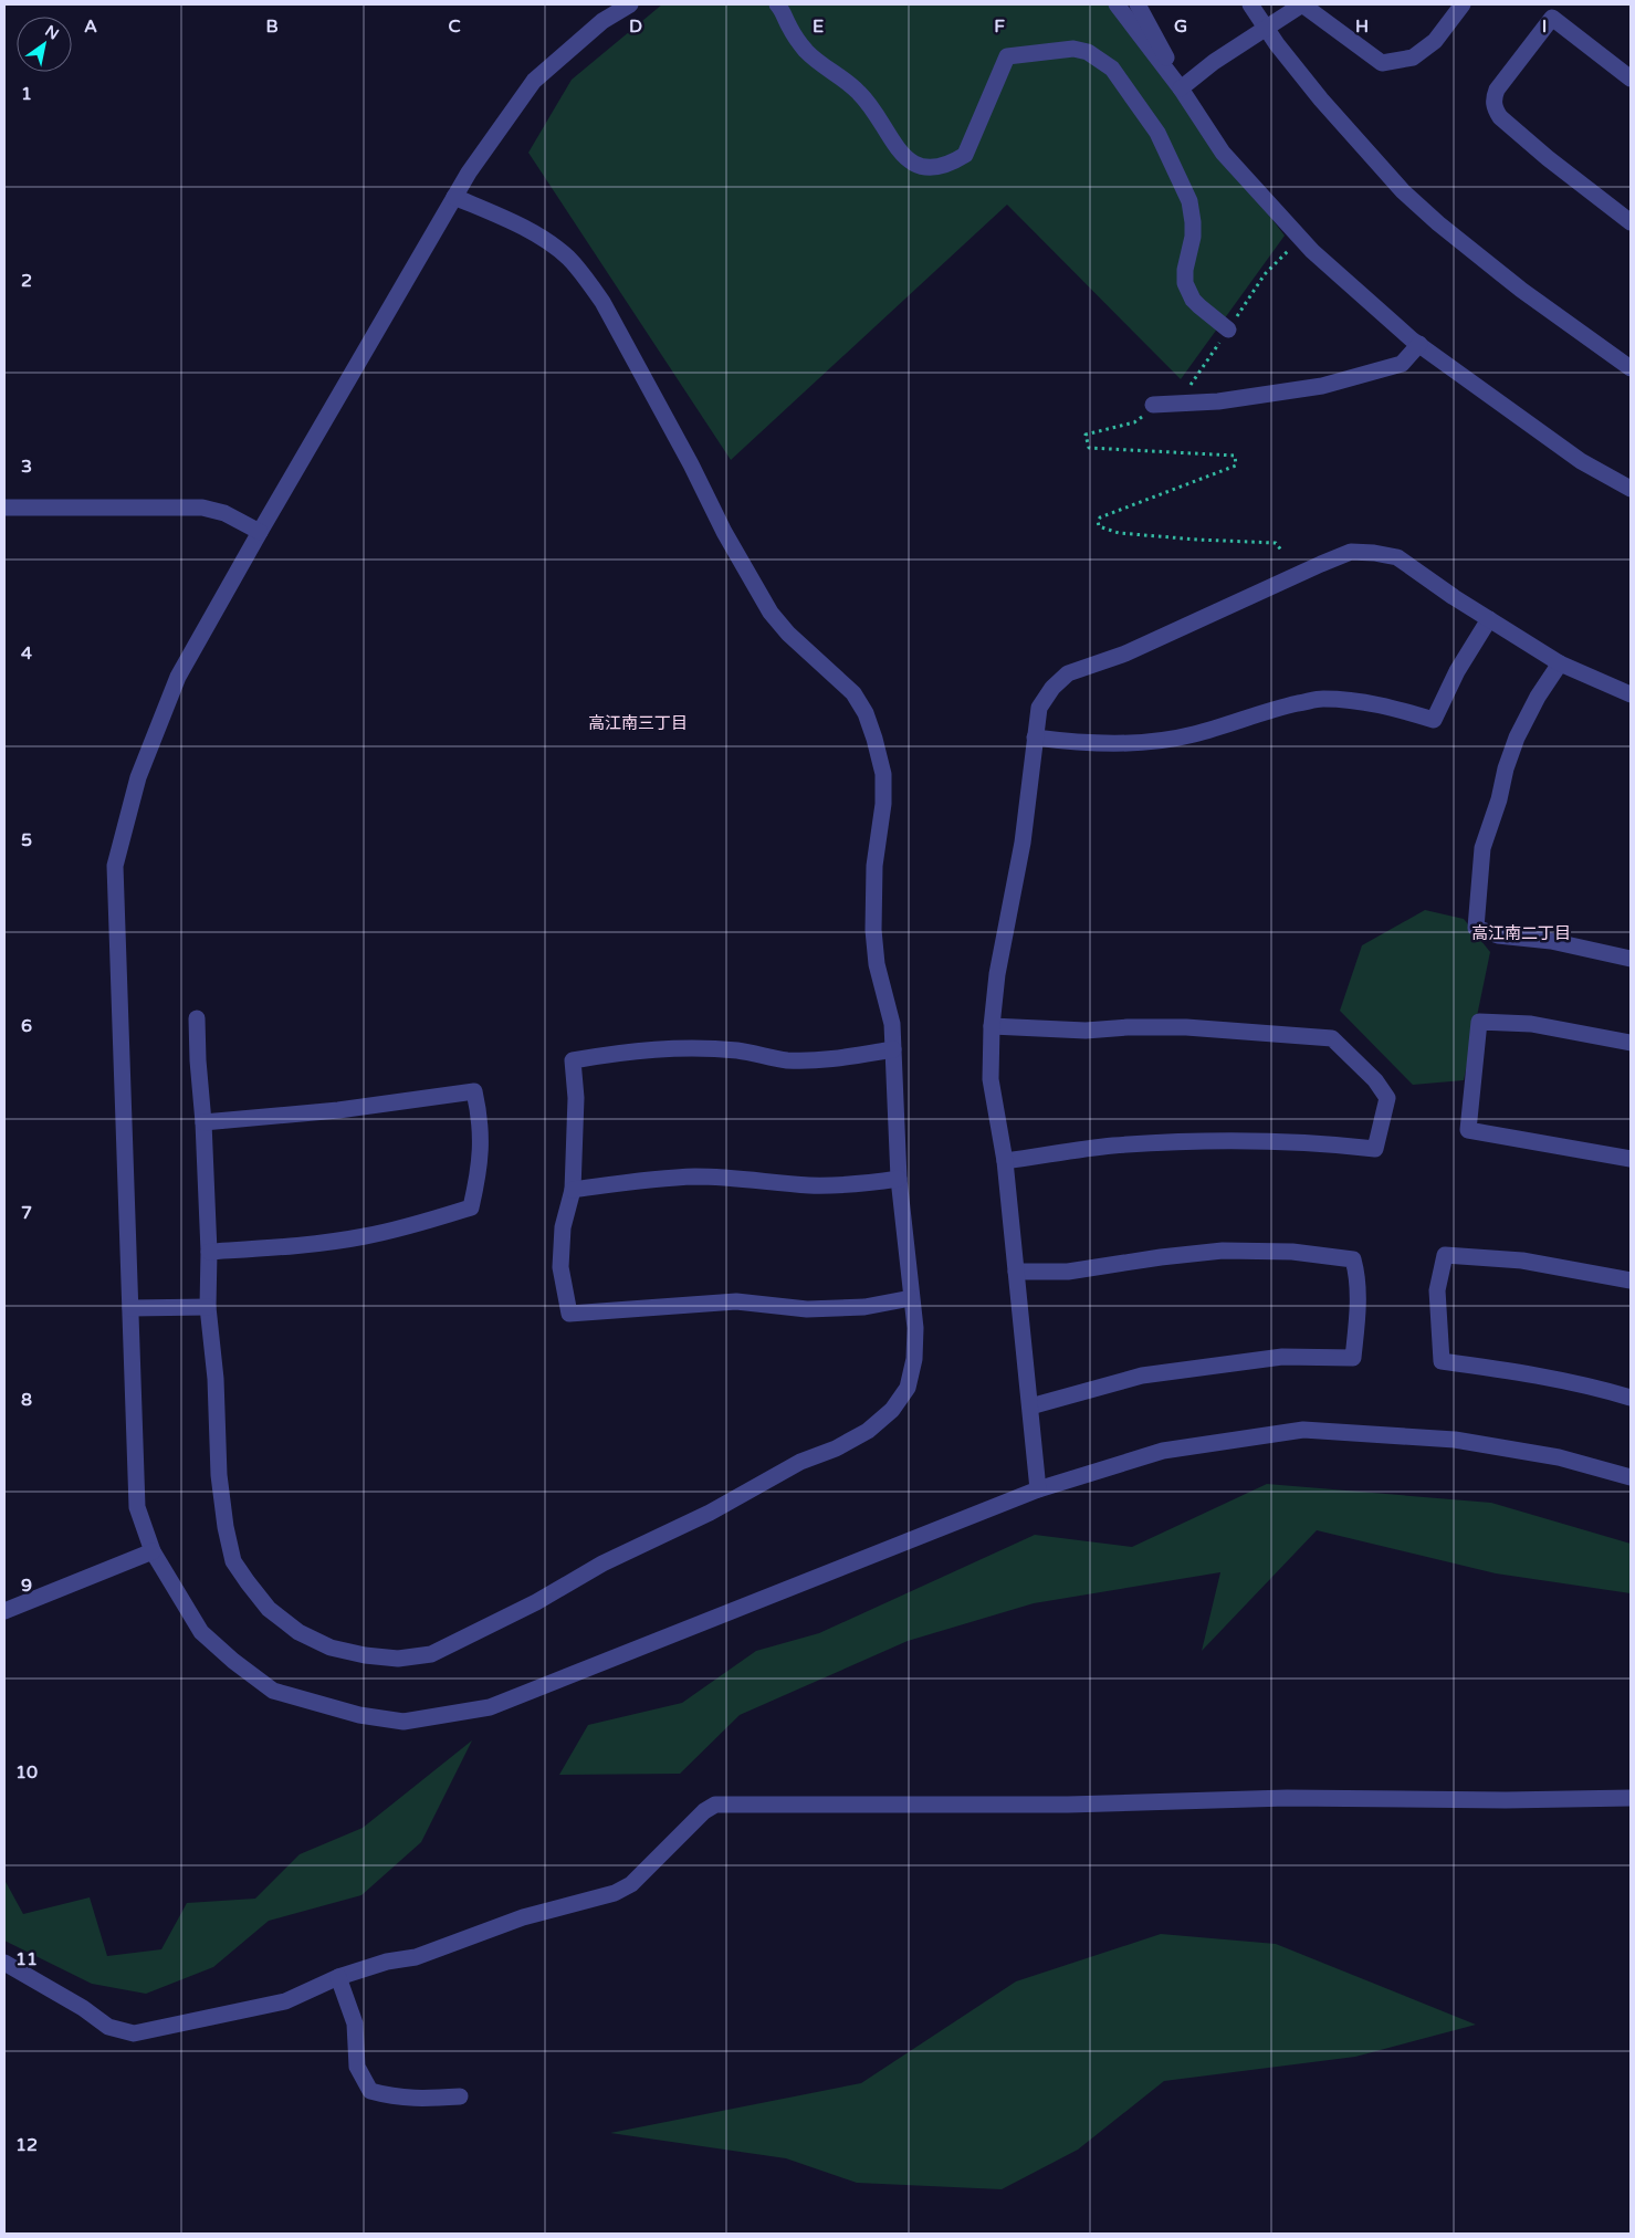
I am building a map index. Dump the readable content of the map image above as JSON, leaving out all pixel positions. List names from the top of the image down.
{
  "districts": ["高江南三丁目", "高江南二丁目"],
  "north": "top right",
  "grid": {
    "columns": [
      "A",
      "B",
      "C",
      "D",
      "E",
      "F",
      "G",
      "H",
      "I"
    ],
    "rows": [
      "1",
      "2",
      "3",
      "4",
      "5",
      "6",
      "7",
      "8",
      "9",
      "10",
      "11",
      "12"
    ]
  }
}
